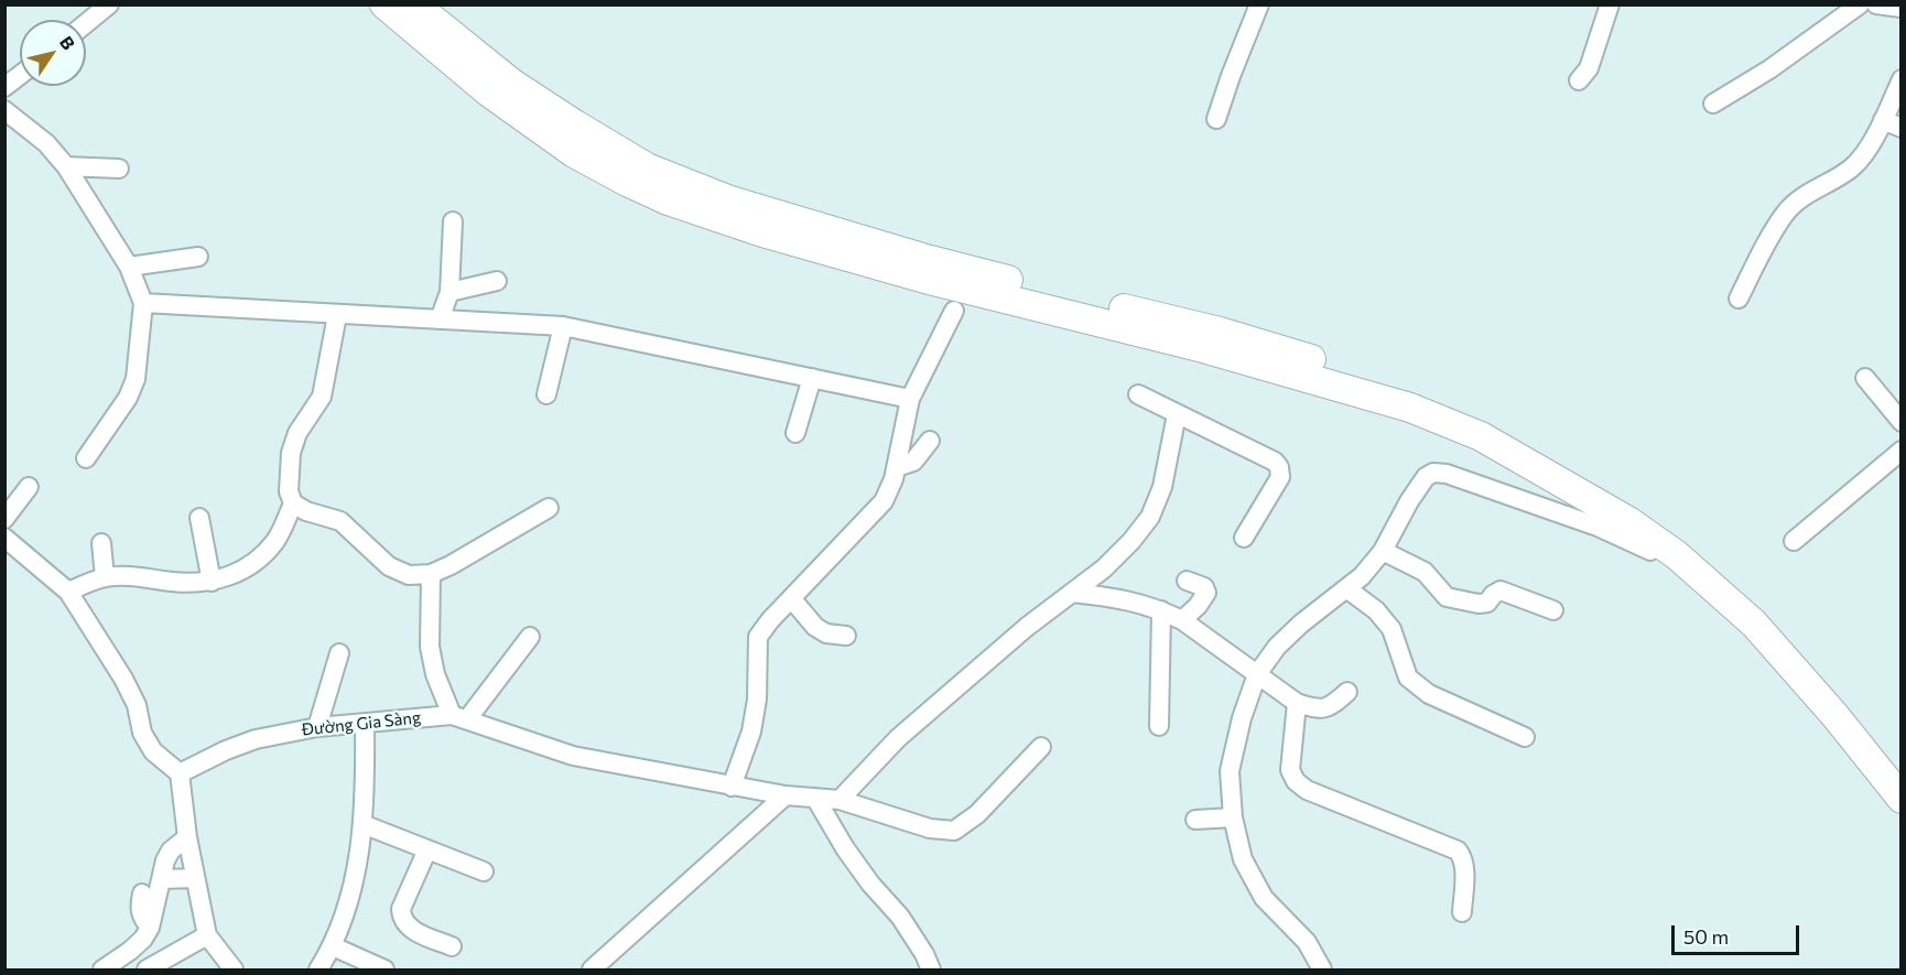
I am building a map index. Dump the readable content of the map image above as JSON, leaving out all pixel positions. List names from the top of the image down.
{
  "streets": {
    "street": ["Đường Gia Sàng"]
  },
  "scale_bar": "50 m",
  "north": "top right"
}
